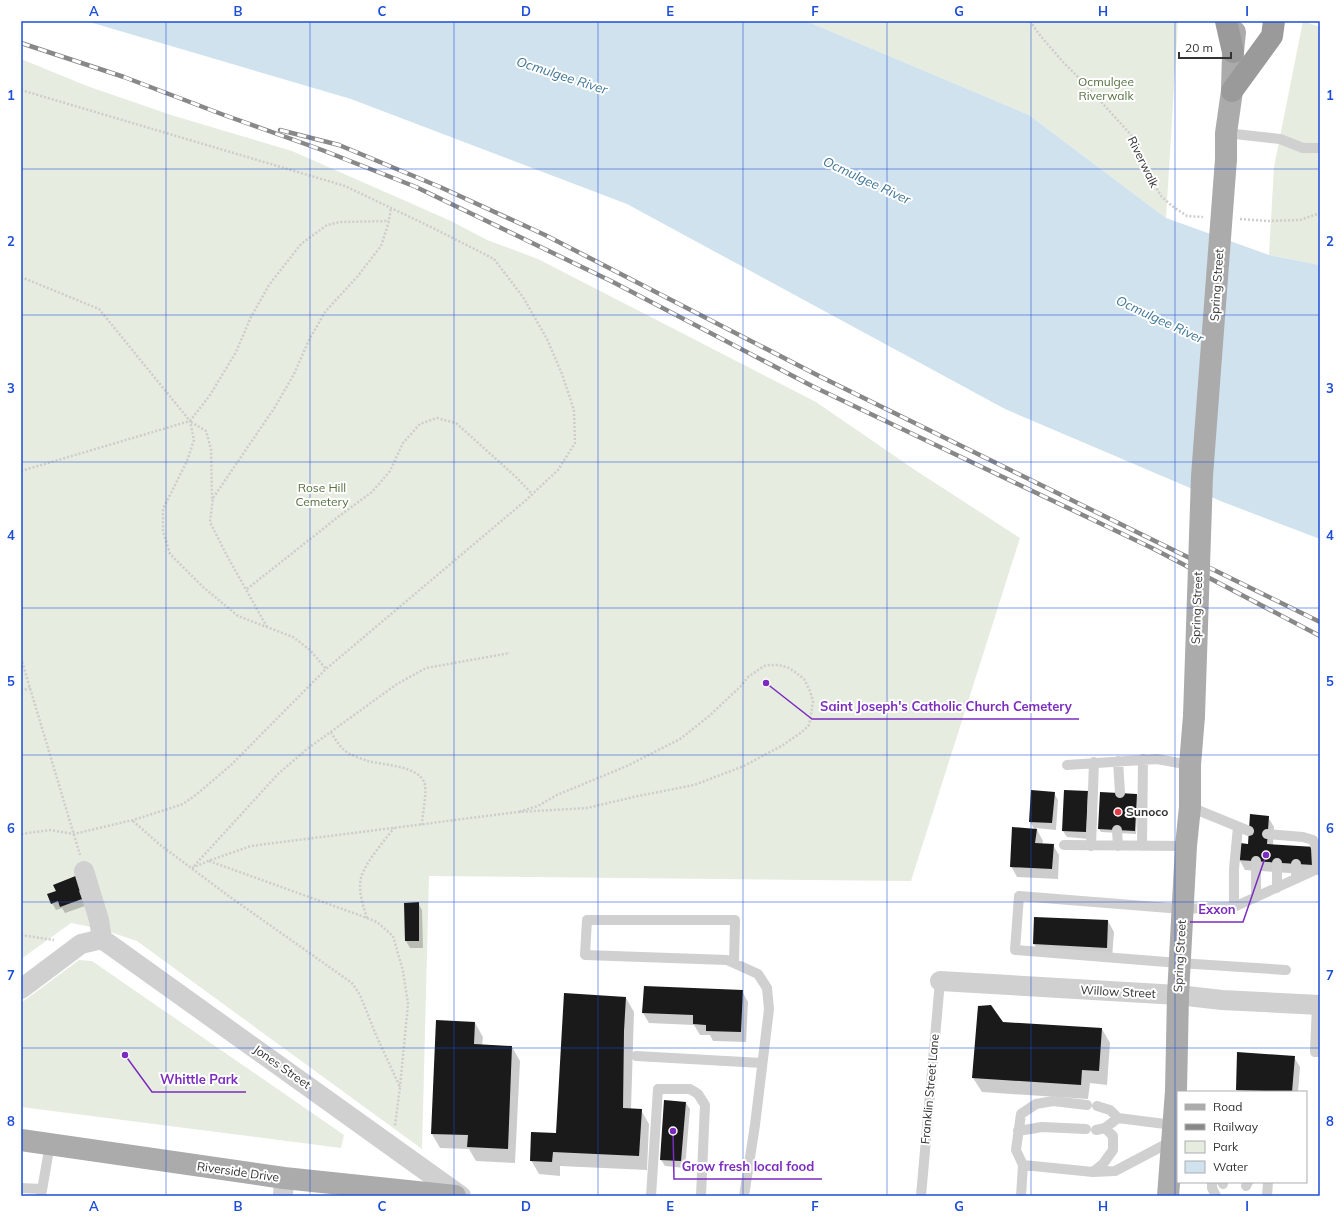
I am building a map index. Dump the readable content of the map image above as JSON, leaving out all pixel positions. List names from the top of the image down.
{
  "streets": {
    "main road": ["Spring Street", "Riverside Drive"],
    "street": ["Willow Street", "Jones Street"],
    "lane": ["Franklin Street Lane"],
    "path": ["Riverwalk"]
  },
  "crossings": [
    ["Spring Street", "Willow Street"],
    ["Willow Street", "Franklin Street Lane"]
  ],
  "water": ["Ocmulgee River"],
  "parks": ["Ocmulgee Riverwalk", "Rose Hill Cemetery"],
  "places": [
    "Saint Joseph's Catholic Church Cemetery",
    "Sunoco",
    "Exxon",
    "Whittle Park",
    "Grow fresh local food"
  ],
  "legend": [
    "Road",
    "Railway",
    "Park",
    "Water"
  ],
  "scale_bar": "20 m",
  "grid": {
    "columns": [
      "A",
      "B",
      "C",
      "D",
      "E",
      "F",
      "G",
      "H",
      "I"
    ],
    "rows": [
      "1",
      "2",
      "3",
      "4",
      "5",
      "6",
      "7",
      "8"
    ]
  }
}
